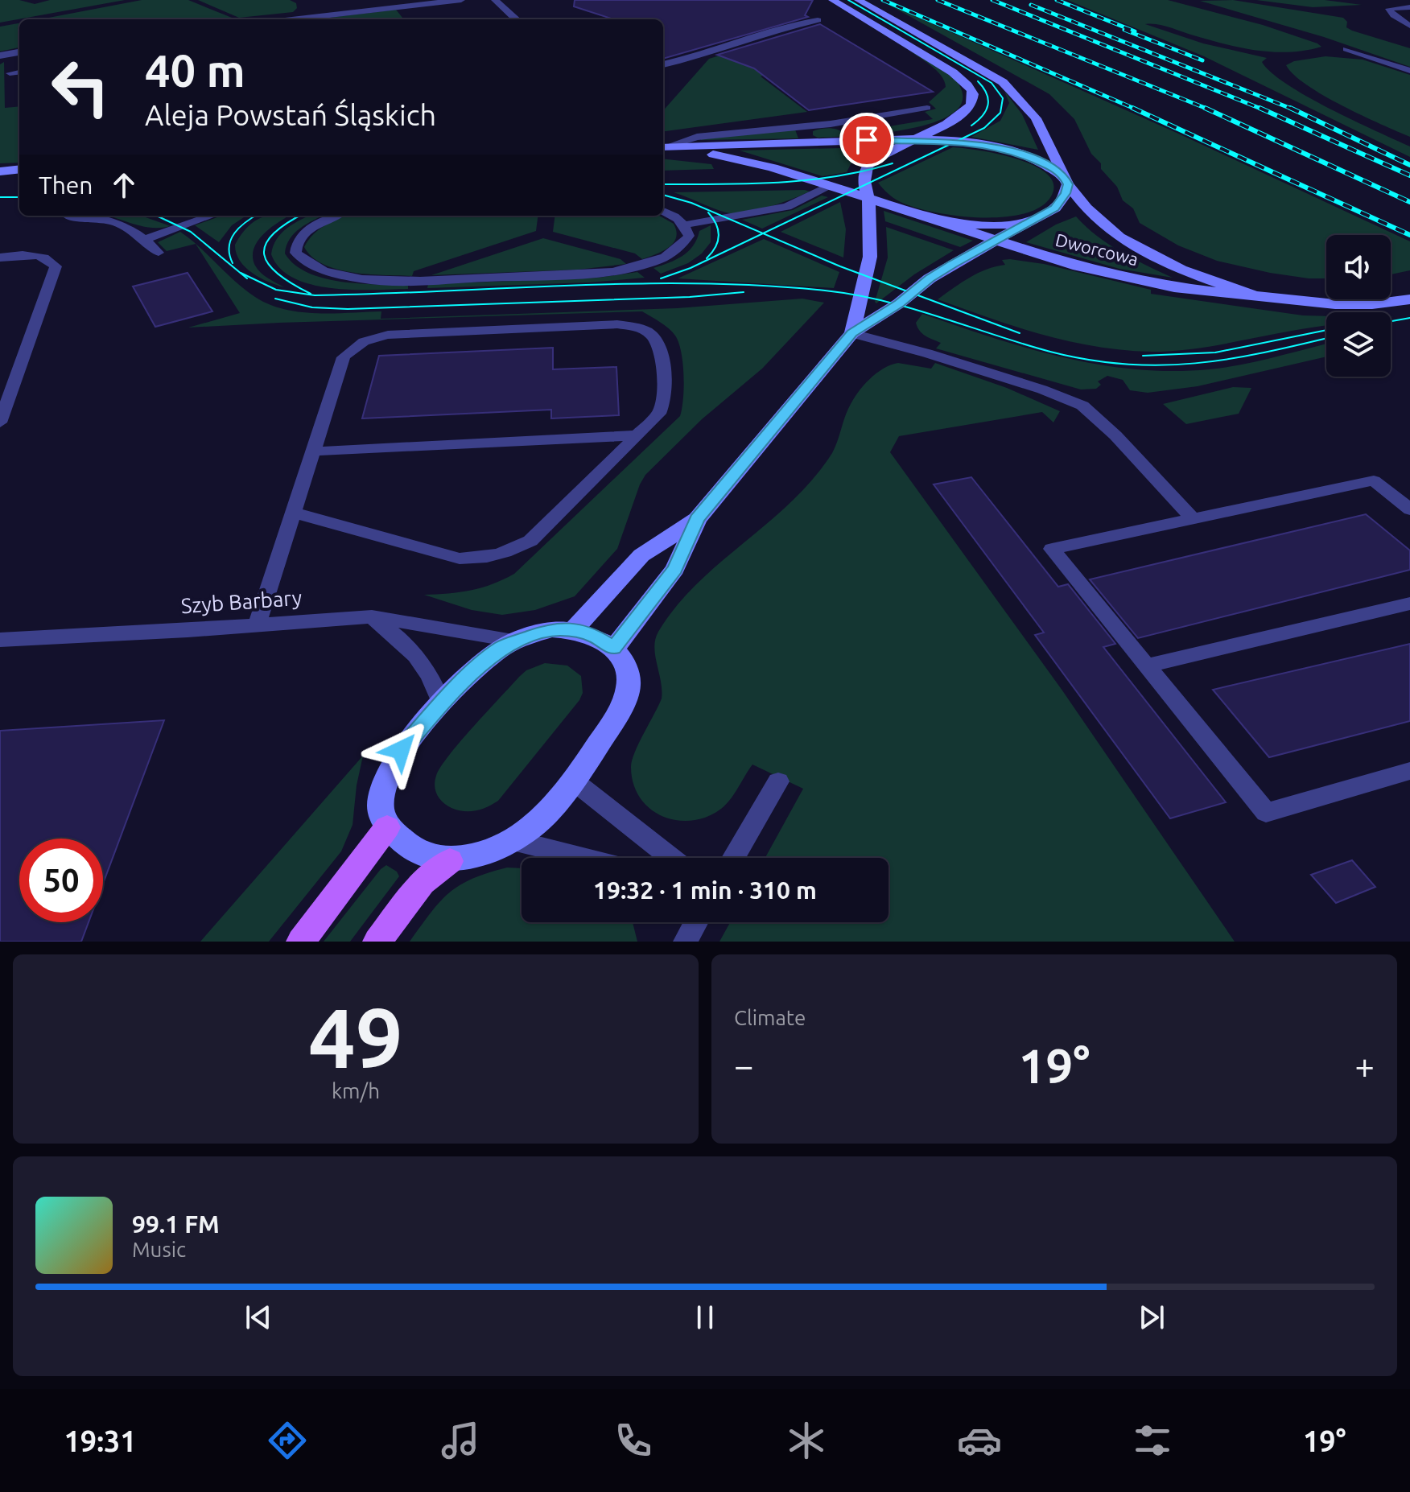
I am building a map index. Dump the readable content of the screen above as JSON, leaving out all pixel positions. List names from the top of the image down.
{
  "streets": {
    "main road": ["Dworcowa"],
    "lane": ["Szyb Barbary"]
  },
  "page": {
    "turn": ["40 m", "Aleja Powstań Śląskich"],
    "then": "Then",
    "limit": "50",
    "trip": "19:32 · 1 min · 310 m",
    "tile": [
      ["49", "km/h"],
      "Climate"
    ],
    "heat": ["−", "19°", "+"],
    "song": ["99.1 FM", "Music"],
    "tabs": ["19:31", "19°"]
  }
}
